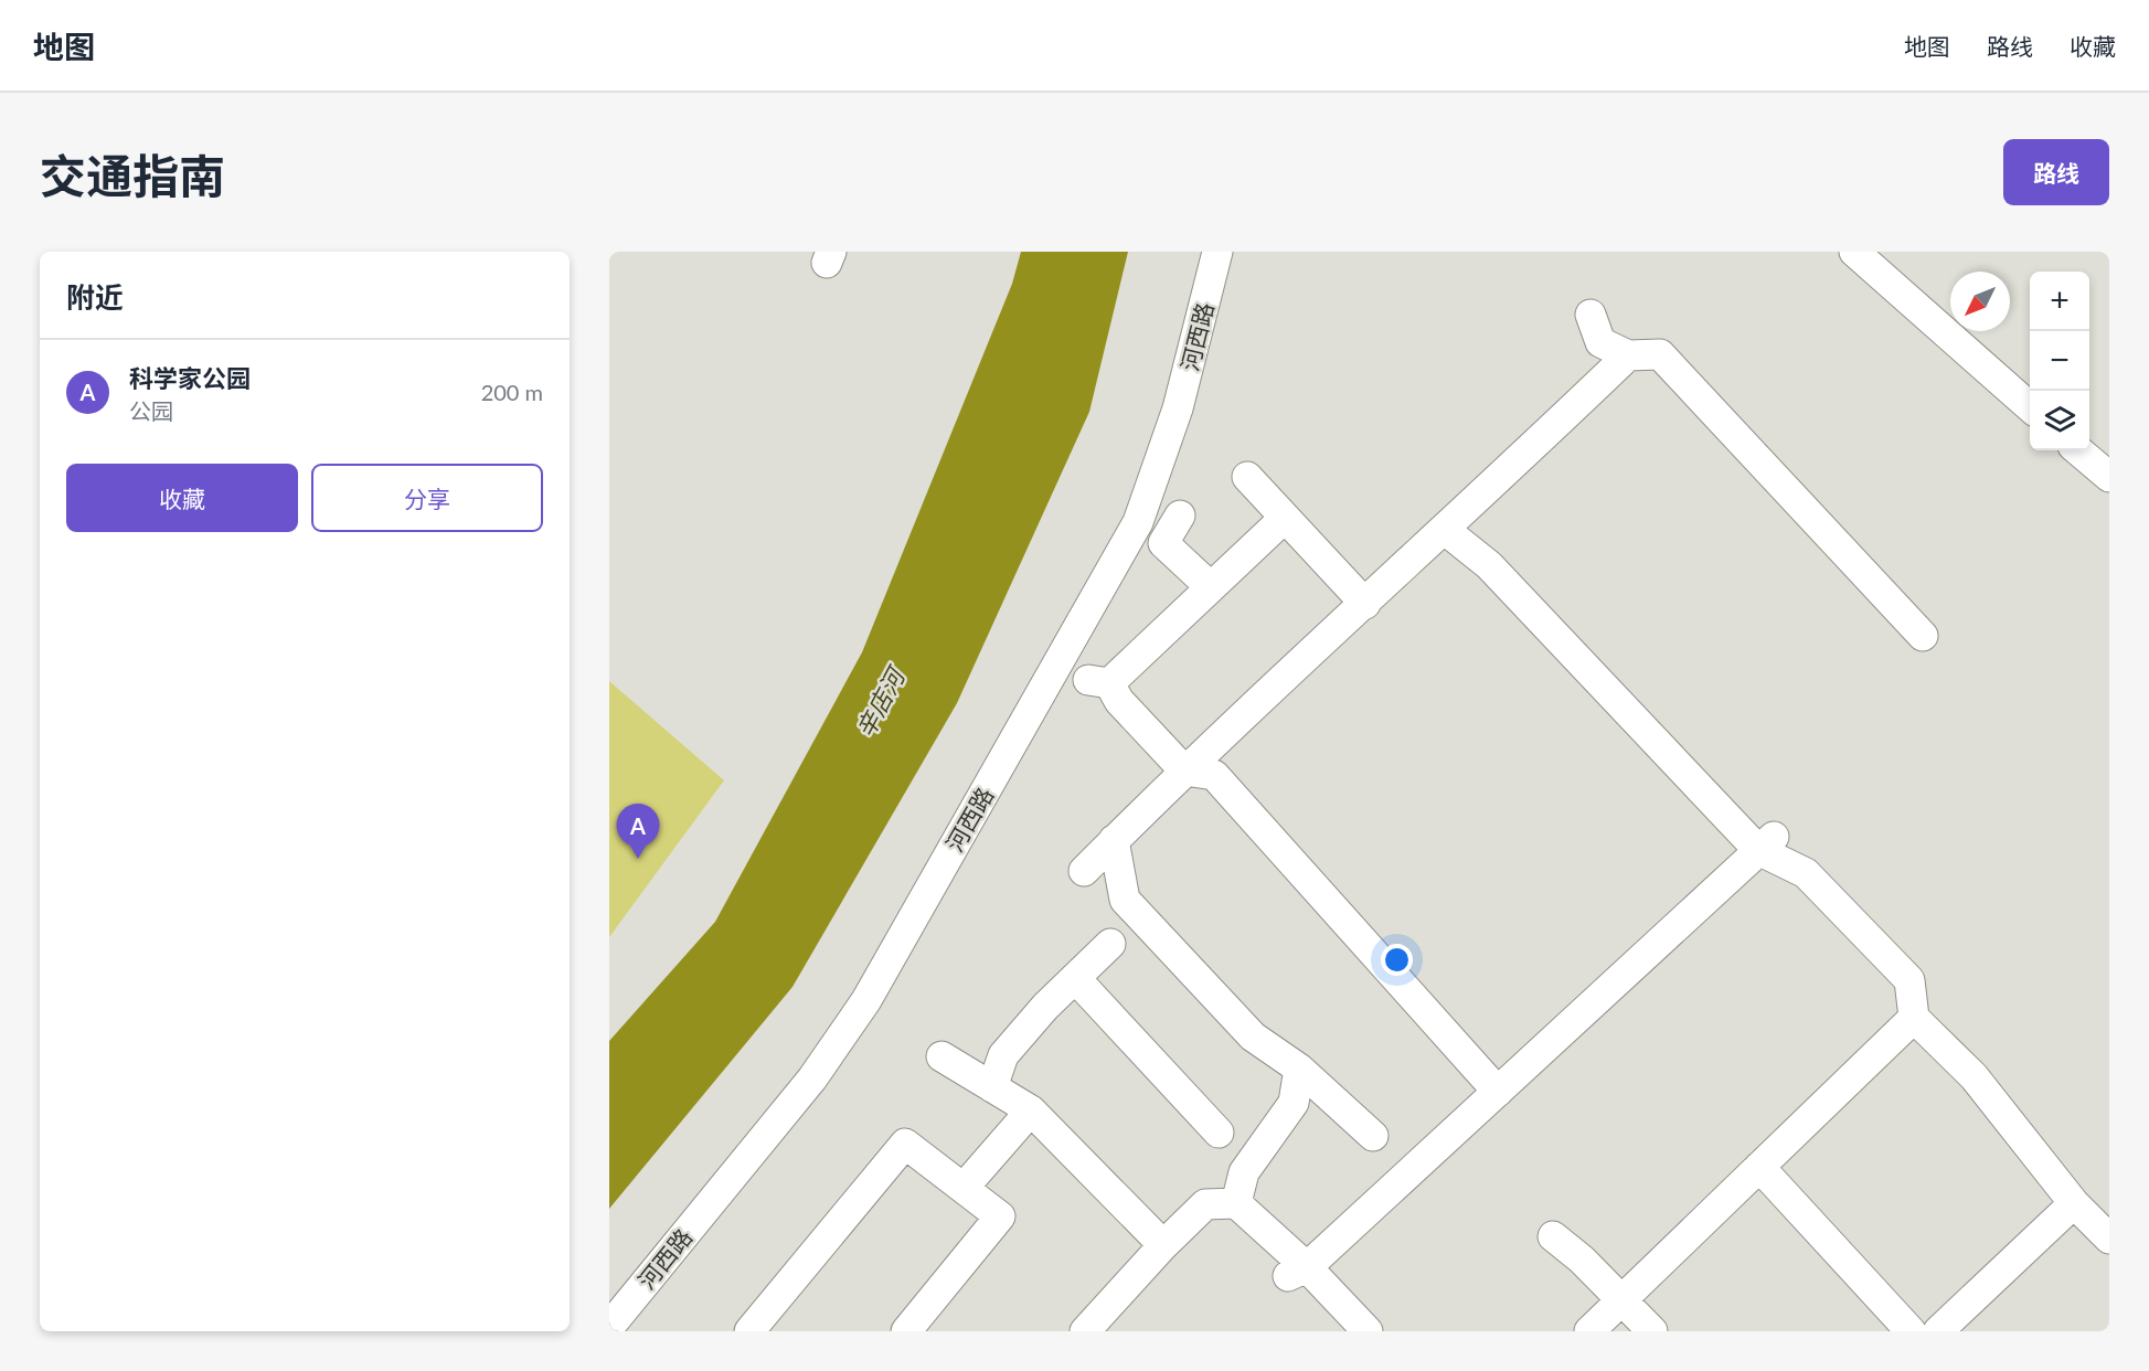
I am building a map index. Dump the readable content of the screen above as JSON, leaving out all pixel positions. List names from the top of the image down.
{
  "streets": {
    "street": ["河西路"]
  },
  "water": ["辛店河"],
  "north": "bottom left",
  "page": {
    "header": "地图",
    "nav": ["地图", "路线", "收藏"],
    "title": "交通指南",
    "buttons": [
      "路线",
      ["收藏", "分享"]
    ],
    "heading": "附近",
    "map_buttons": ["+", "−"],
    "list": [
      {
        "mark": "A",
        "name": "科学家公园",
        "note": "公园",
        "value": "200 m"
      }
    ],
    "pins": "A"
  }
}
